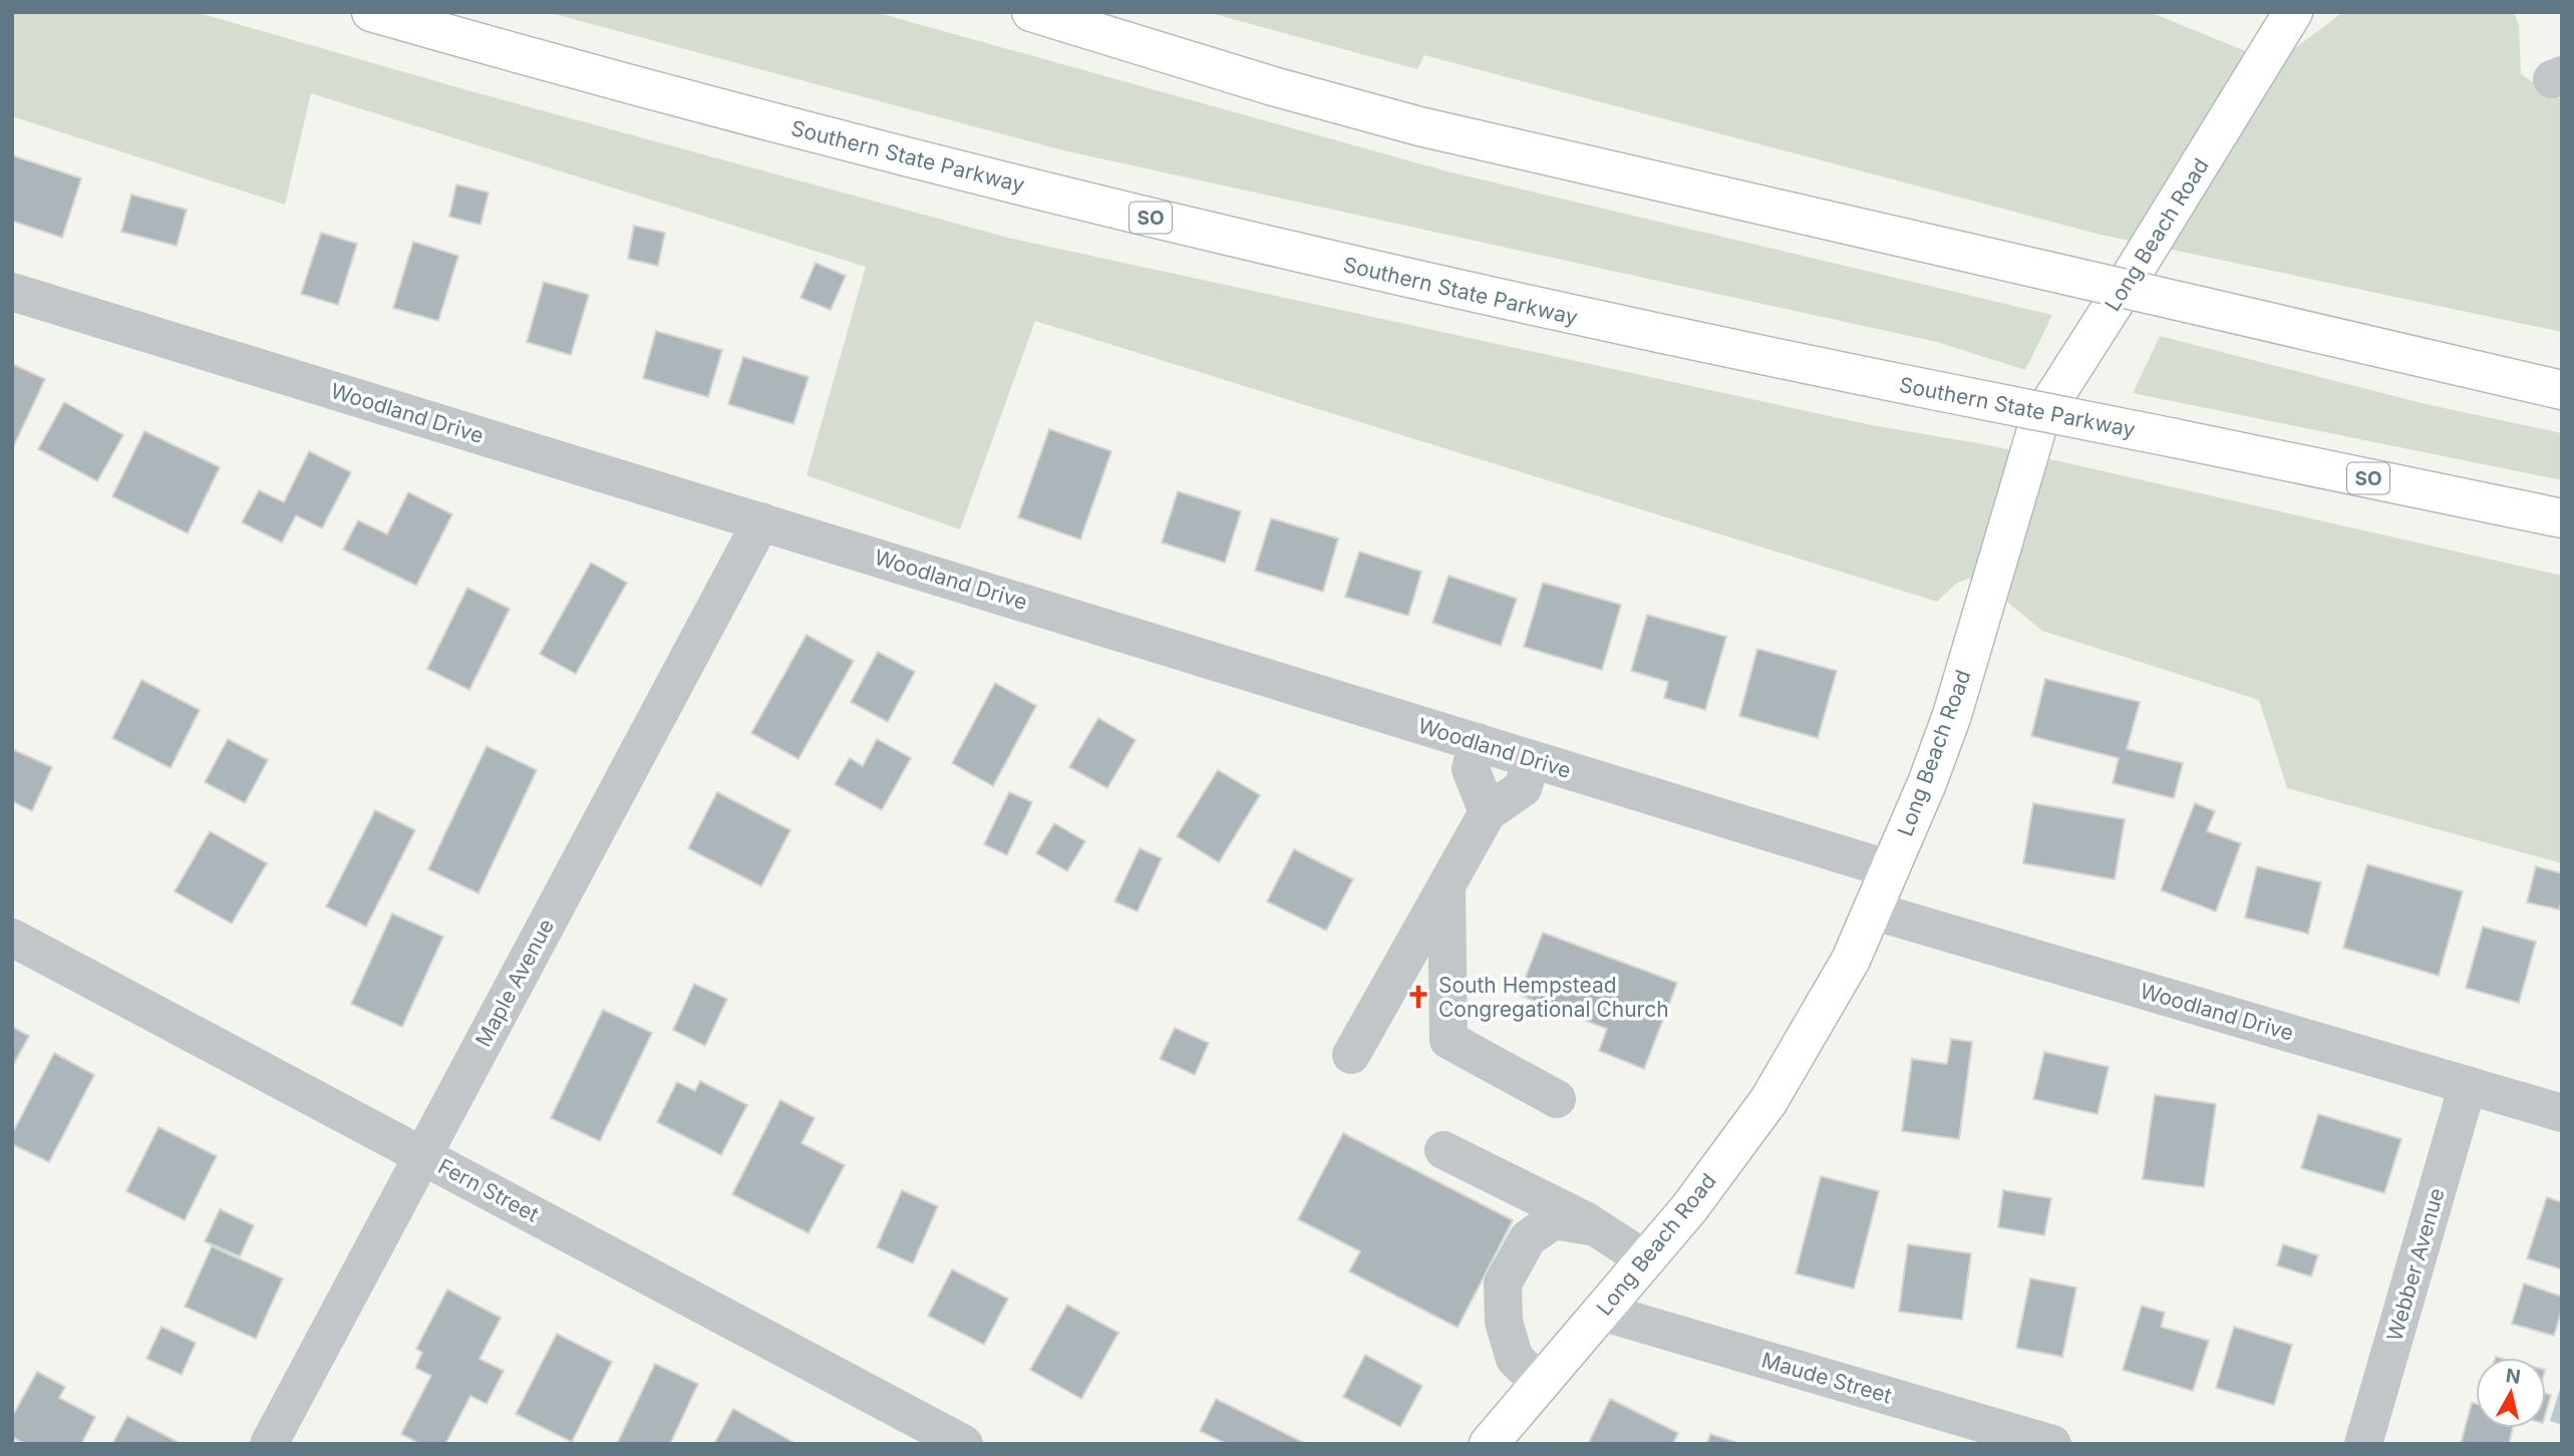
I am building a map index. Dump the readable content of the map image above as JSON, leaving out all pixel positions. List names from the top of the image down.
{
  "streets": {
    "main road": ["Southern State Parkway", "SO", "Long Beach Road"],
    "street": [
      "Woodland Drive",
      "Maple Avenue",
      "Fern Street",
      "Webber Avenue",
      "Maude Street"
    ]
  },
  "crossings": [
    ["Long Beach Road", "Woodland Drive"],
    ["Long Beach Road", "Maude Street"],
    ["Woodland Drive", "Maple Avenue"],
    ["Woodland Drive", "Webber Avenue"],
    ["Maple Avenue", "Fern Street"]
  ],
  "places": {
    "church": ["South Hempstead Congregational Church"]
  },
  "north": "top"
}
